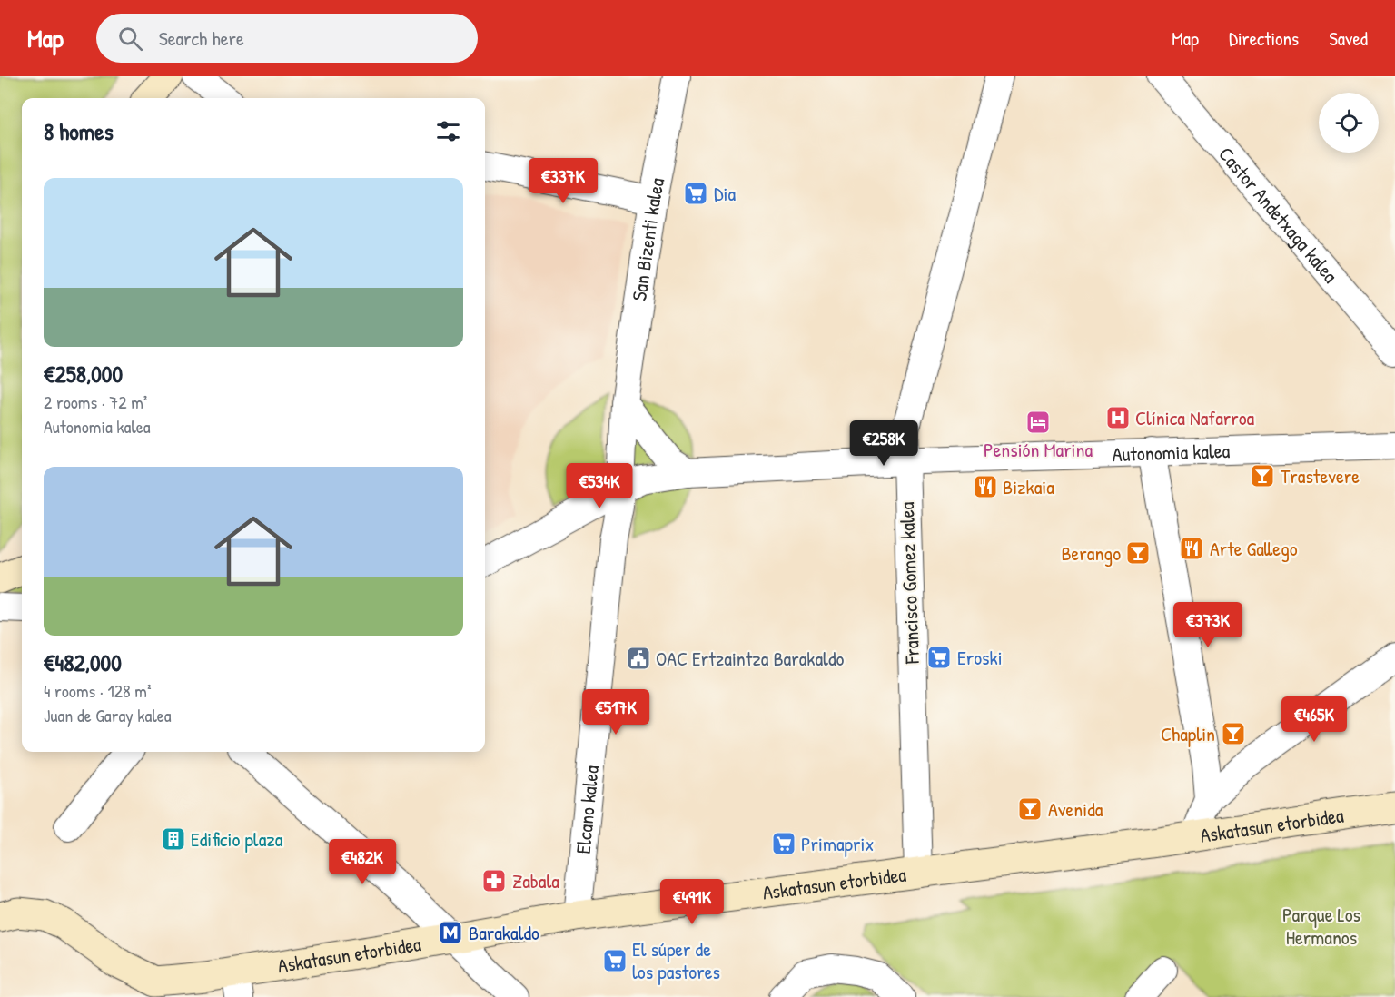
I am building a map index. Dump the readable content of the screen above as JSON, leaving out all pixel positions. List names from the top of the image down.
{
  "streets": {
    "street": [
      "Castor Andetxaga kalea",
      "San Bizenti kalea",
      "Autonomia kalea",
      "Francisco Gomez kalea",
      "Elcano kalea",
      "Askatasun etorbidea"
    ]
  },
  "crossings": [
    ["San Bizenti kalea", "Elcano kalea"],
    ["Autonomia kalea", "Francisco Gomez kalea"],
    ["Autonomia kalea", "Elcano kalea"],
    ["Francisco Gomez kalea", "Askatasun etorbidea"],
    ["Elcano kalea", "Askatasun etorbidea"]
  ],
  "parks": ["Parque Los Hermanos"],
  "places": {
    "supermarket": [
      "Dia",
      "Eroski",
      "Primaprix",
      "El súper de los pastores"
    ],
    "hospital": ["Clínica Nafarroa"],
    "hotel": ["Pensión Marina"],
    "bar": [
      "Trastevere",
      "Berango",
      "Chaplin",
      "Avenida"
    ],
    "restaurant": ["Bizkaia", "Arte Gallego"],
    "public building": ["OAC Ertzaintza Barakaldo"],
    "building": ["Edificio plaza"],
    "pharmacy": ["Zabala"],
    "metro station": ["Barakaldo"]
  },
  "page": {
    "header": "Map",
    "search": "Search here",
    "nav": ["Map", "Directions", "Saved"],
    "heading": "8 homes",
    "price": [
      "€337K",
      "€258K",
      "€534K",
      "€373K",
      "€517K",
      "€465K",
      "€482K",
      "€491K"
    ],
    "list": [
      {
        "name": "€258,000",
        "note": "2 rooms · 72 m² · Autonomia kalea"
      },
      {
        "name": "€482,000",
        "note": "4 rooms · 128 m² · Juan de Garay kalea"
      }
    ]
  }
}
